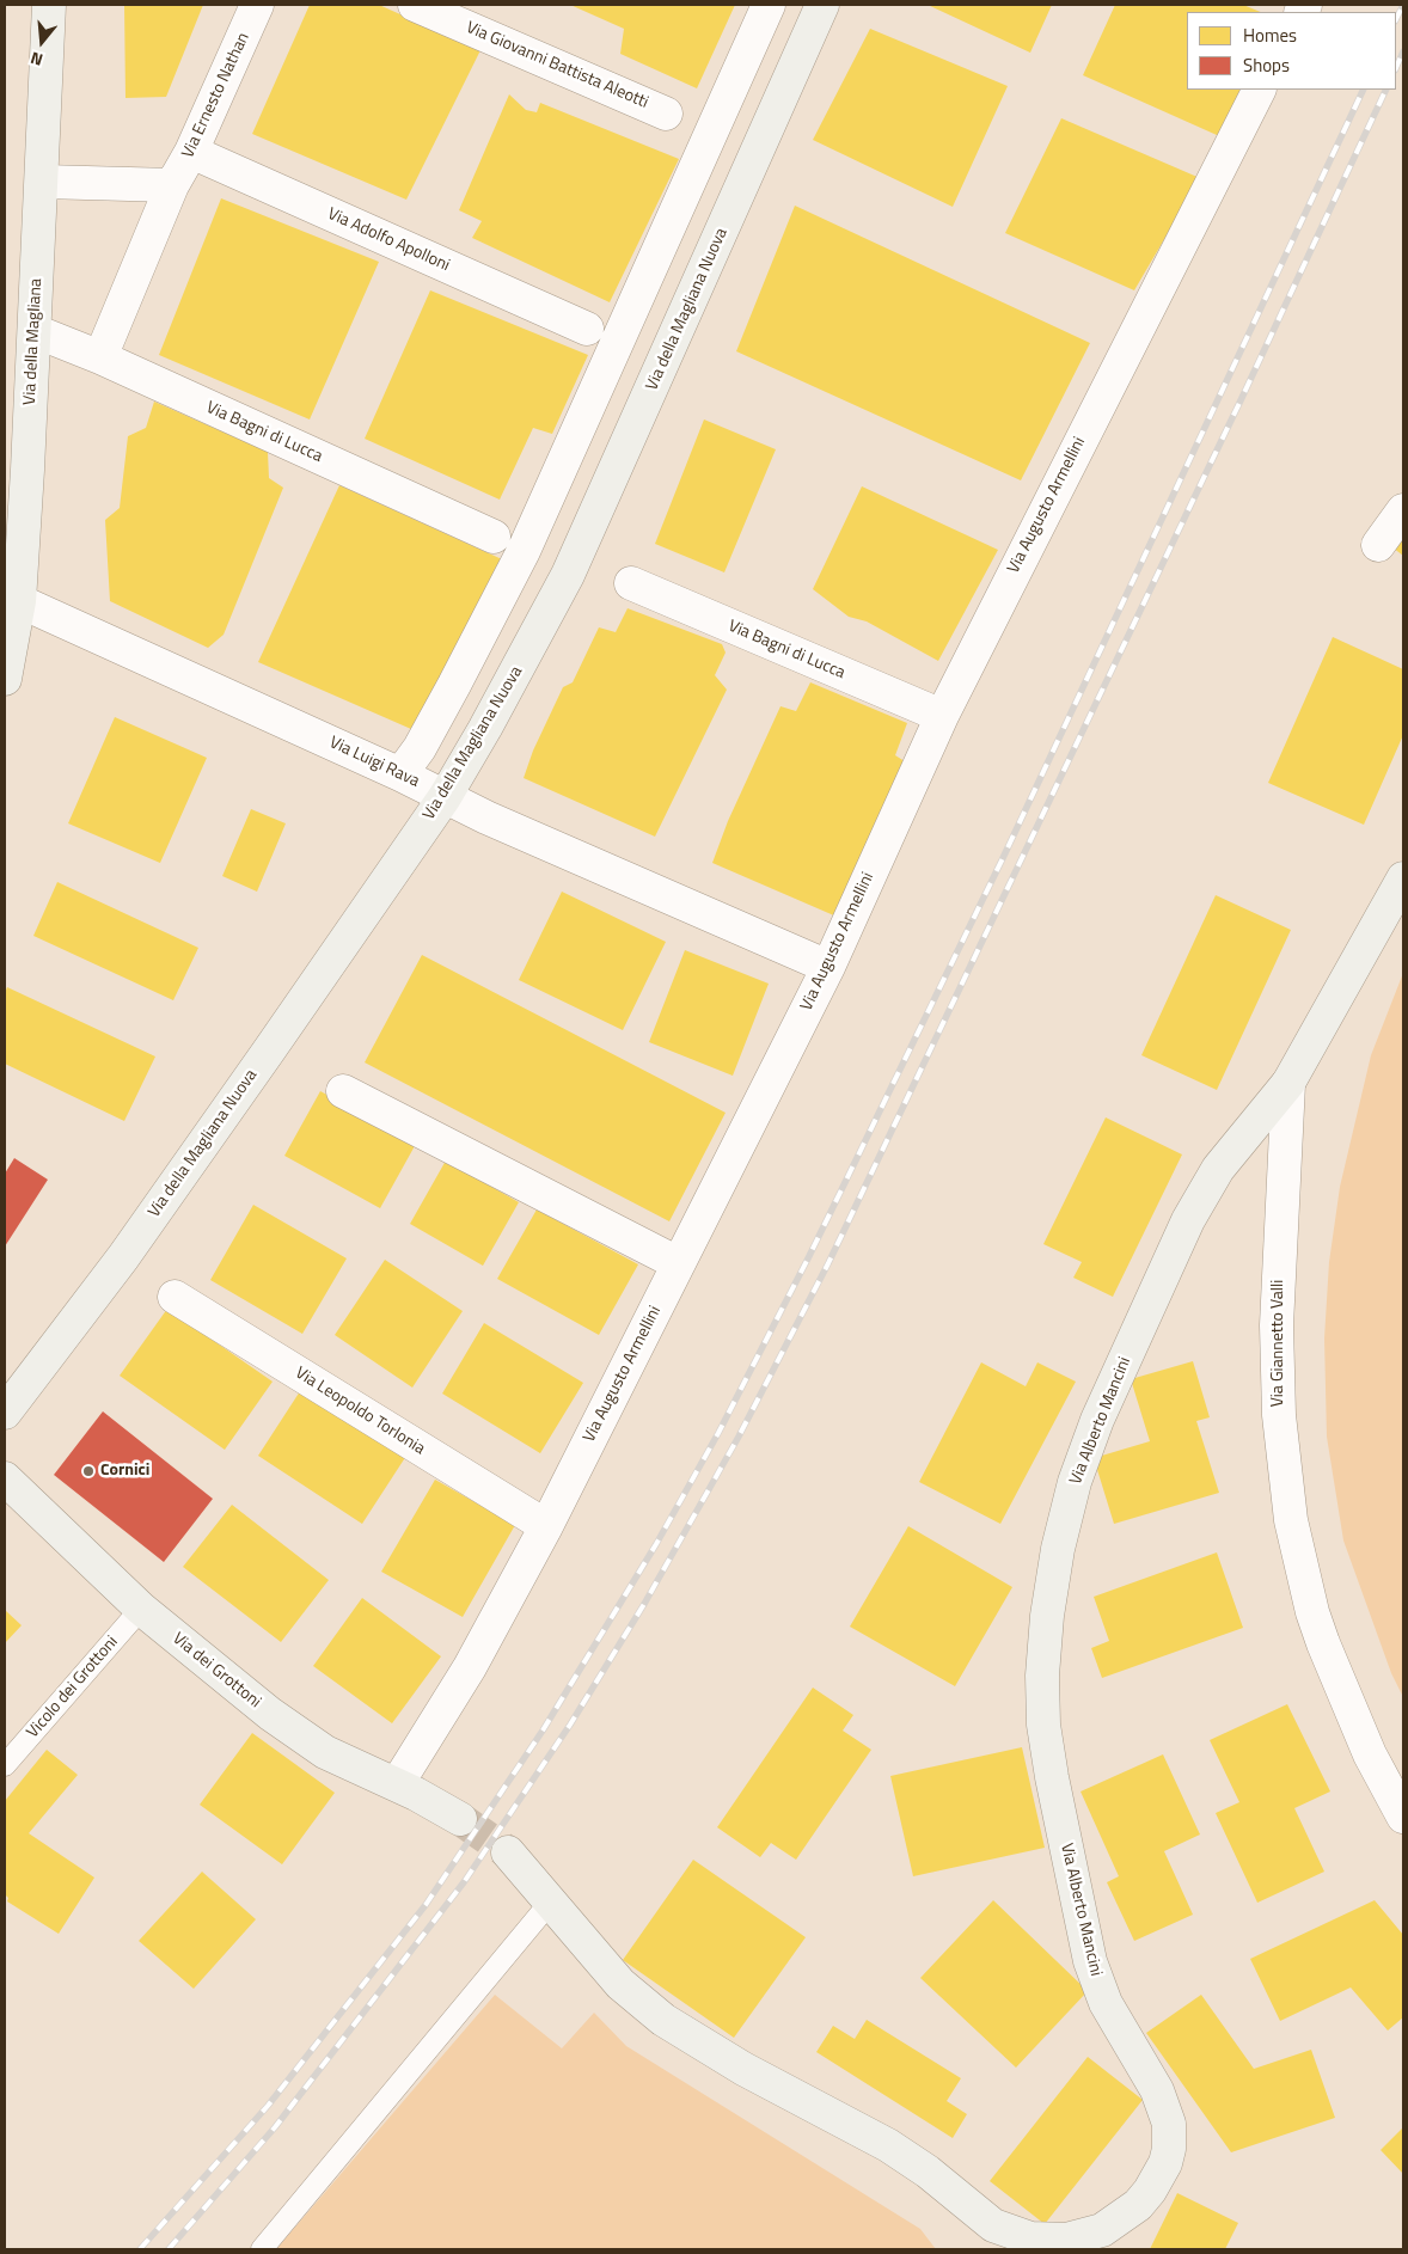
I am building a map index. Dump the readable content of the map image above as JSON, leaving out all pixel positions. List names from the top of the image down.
{
  "streets": {
    "street": [
      "Via Giovanni Battista Aleotti",
      "Via Ernesto Nathan",
      "Via Adolfo Apolloni",
      "Via della Magliana Nuova",
      "Via della Magliana",
      "Via Bagni di Lucca",
      "Via Augusto Armellini",
      "Via Luigi Rava",
      "Via Giannetto Valli",
      "Via Leopoldo Torlonia",
      "Via Alberto Mancini",
      "Via dei Grottoni"
    ],
    "lane": ["Vicolo dei Grottoni"]
  },
  "crossings": [
    ["Via Ernesto Nathan", "Via Adolfo Apolloni"],
    ["Via Ernesto Nathan", "Via Bagni di Lucca"],
    ["Via della Magliana Nuova", "Via Luigi Rava"],
    ["Via della Magliana", "Via Bagni di Lucca"],
    ["Via della Magliana", "Via Luigi Rava"],
    ["Via Bagni di Lucca", "Via Augusto Armellini"],
    ["Via Augusto Armellini", "Via Luigi Rava"],
    ["Via Augusto Armellini", "Via Leopoldo Torlonia"],
    ["Via Augusto Armellini", "Via dei Grottoni"],
    ["Via Giannetto Valli", "Via Alberto Mancini"],
    ["Via dei Grottoni", "Vicolo dei Grottoni"]
  ],
  "places": ["Cornici"],
  "legend": ["Homes", "Shops"],
  "north": "bottom"
}
